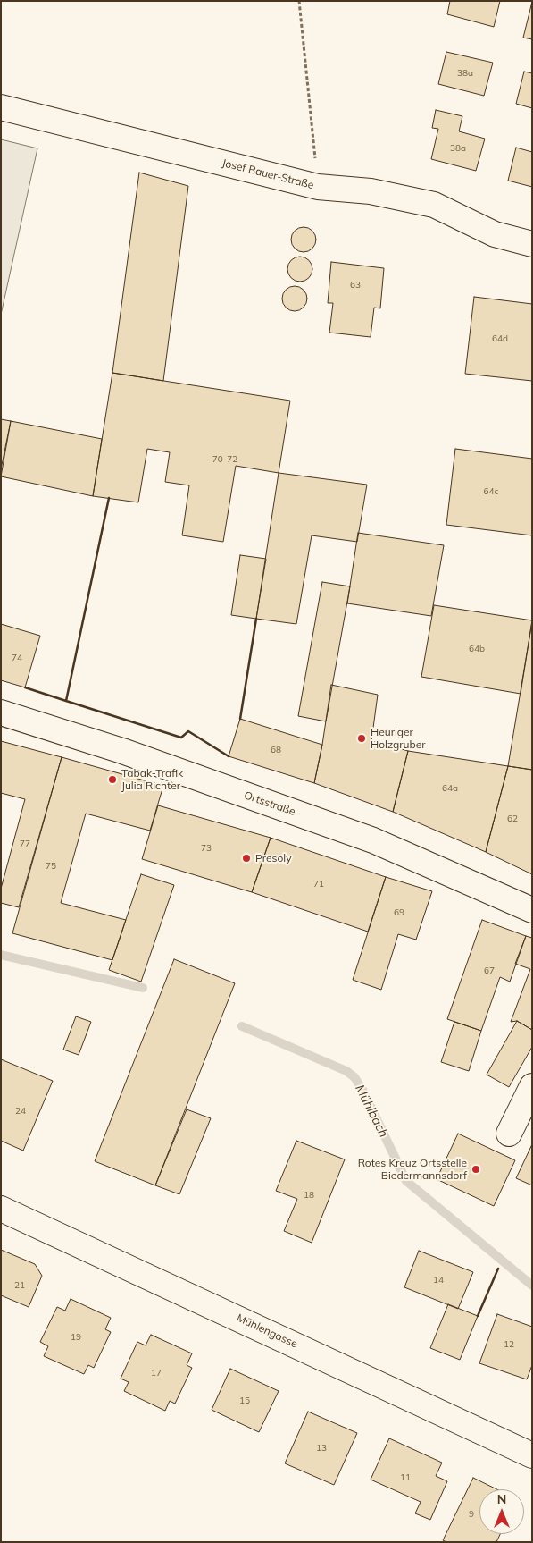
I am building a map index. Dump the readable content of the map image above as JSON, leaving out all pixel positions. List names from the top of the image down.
{
  "streets": {
    "street": ["Josef Bauer-Straße", "Ortsstraße", "Mühlengasse"]
  },
  "water": ["Mühlbach"],
  "places": [
    "Heuriger Holzgruber",
    "Tabak-Trafik Julia Richter",
    "Presoly",
    "Rotes Kreuz Ortsstelle Biedermannsdorf"
  ],
  "house_numbers": [
    "38a",
    "38a",
    "63",
    "64d",
    "70-72",
    "64c",
    "64b",
    "74",
    "68",
    "64a",
    "62",
    "77",
    "73",
    "75",
    "71",
    "69",
    "67",
    "24",
    "18",
    "14",
    "21",
    "19",
    "12",
    "17",
    "15",
    "13",
    "11",
    "9"
  ],
  "north": "top"
}
